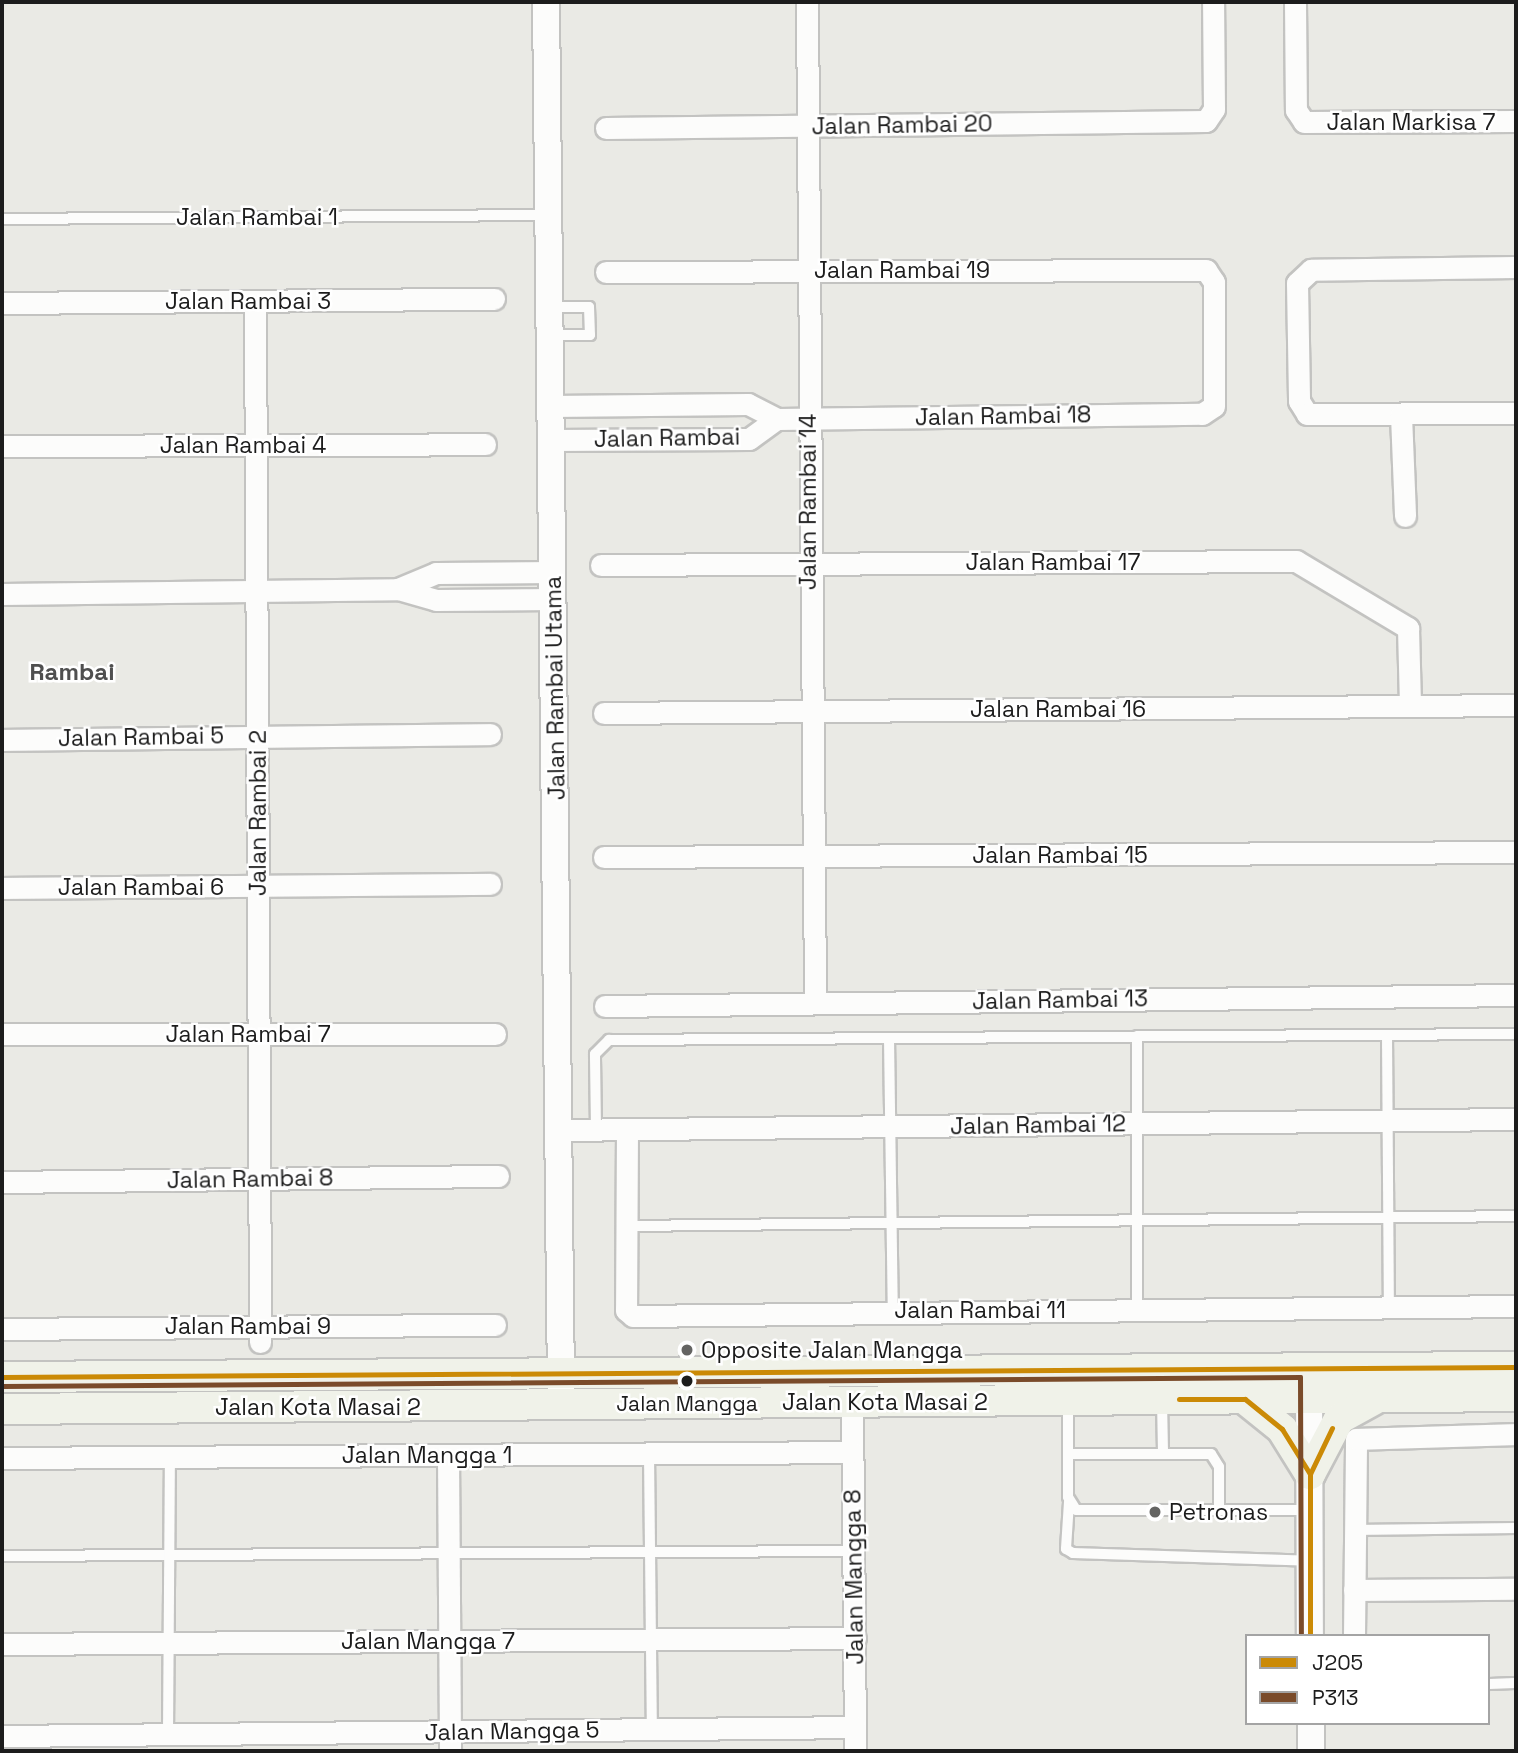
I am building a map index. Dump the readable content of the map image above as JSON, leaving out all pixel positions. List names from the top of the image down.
{
  "streets": {
    "main road": ["Jalan Kota Masai 2"],
    "street": [
      "Jalan Markisa 7",
      "Jalan Rambai 20",
      "Jalan Rambai 19",
      "Jalan Rambai 3",
      "Jalan Rambai 18",
      "Jalan Rambai",
      "Jalan Rambai 4",
      "Jalan Rambai 14",
      "Jalan Rambai 17",
      "Jalan Rambai Utama",
      "Jalan Rambai 16",
      "Jalan Rambai 5",
      "Jalan Rambai 2",
      "Jalan Rambai 15",
      "Jalan Rambai 6",
      "Jalan Rambai 13",
      "Jalan Rambai 7",
      "Jalan Rambai 12",
      "Jalan Rambai 8",
      "Jalan Rambai 11",
      "Jalan Rambai 9",
      "Jalan Mangga 1",
      "Jalan Mangga 8",
      "Jalan Mangga 7",
      "Jalan Mangga 5"
    ],
    "lane": ["Jalan Rambai 1"]
  },
  "crossings": [
    ["Jalan Rambai 20", "Jalan Rambai 14"],
    ["Jalan Rambai 1", "Jalan Rambai Utama"],
    ["Jalan Rambai 19", "Jalan Rambai 18"],
    ["Jalan Rambai 19", "Jalan Rambai 14"],
    ["Jalan Rambai 3", "Jalan Rambai 2"],
    ["Jalan Rambai 18", "Jalan Rambai"],
    ["Jalan Rambai 18", "Jalan Rambai 14"],
    ["Jalan Rambai", "Jalan Rambai 14"],
    ["Jalan Rambai", "Jalan Rambai Utama"],
    ["Jalan Rambai 4", "Jalan Rambai 2"],
    ["Jalan Rambai 14", "Jalan Rambai 17"],
    ["Jalan Rambai 14", "Jalan Rambai 16"],
    ["Jalan Rambai 14", "Jalan Rambai 15"],
    ["Jalan Rambai 14", "Jalan Rambai 13"],
    ["Jalan Rambai 17", "Jalan Rambai 16"],
    ["Jalan Rambai Utama", "Jalan Rambai 12"],
    ["Jalan Rambai Utama", "Jalan Kota Masai 2"],
    ["Jalan Rambai 5", "Jalan Rambai 2"],
    ["Jalan Rambai 2", "Jalan Rambai 6"],
    ["Jalan Rambai 2", "Jalan Rambai 7"],
    ["Jalan Rambai 2", "Jalan Rambai 8"],
    ["Jalan Rambai 2", "Jalan Rambai 9"],
    ["Jalan Rambai 12", "Jalan Rambai 11"],
    ["Jalan Kota Masai 2", "Jalan Mangga 8"],
    ["Jalan Mangga 1", "Jalan Mangga 8"],
    ["Jalan Mangga 8", "Jalan Mangga 7"],
    ["Jalan Mangga 8", "Jalan Mangga 5"]
  ],
  "districts": ["Rambai"],
  "places": ["Opposite Jalan Mangga", "Jalan Mangga", "Petronas"],
  "lines": ["transit line J205", "transit line P313"],
  "legend": ["J205", "P313"]
}
